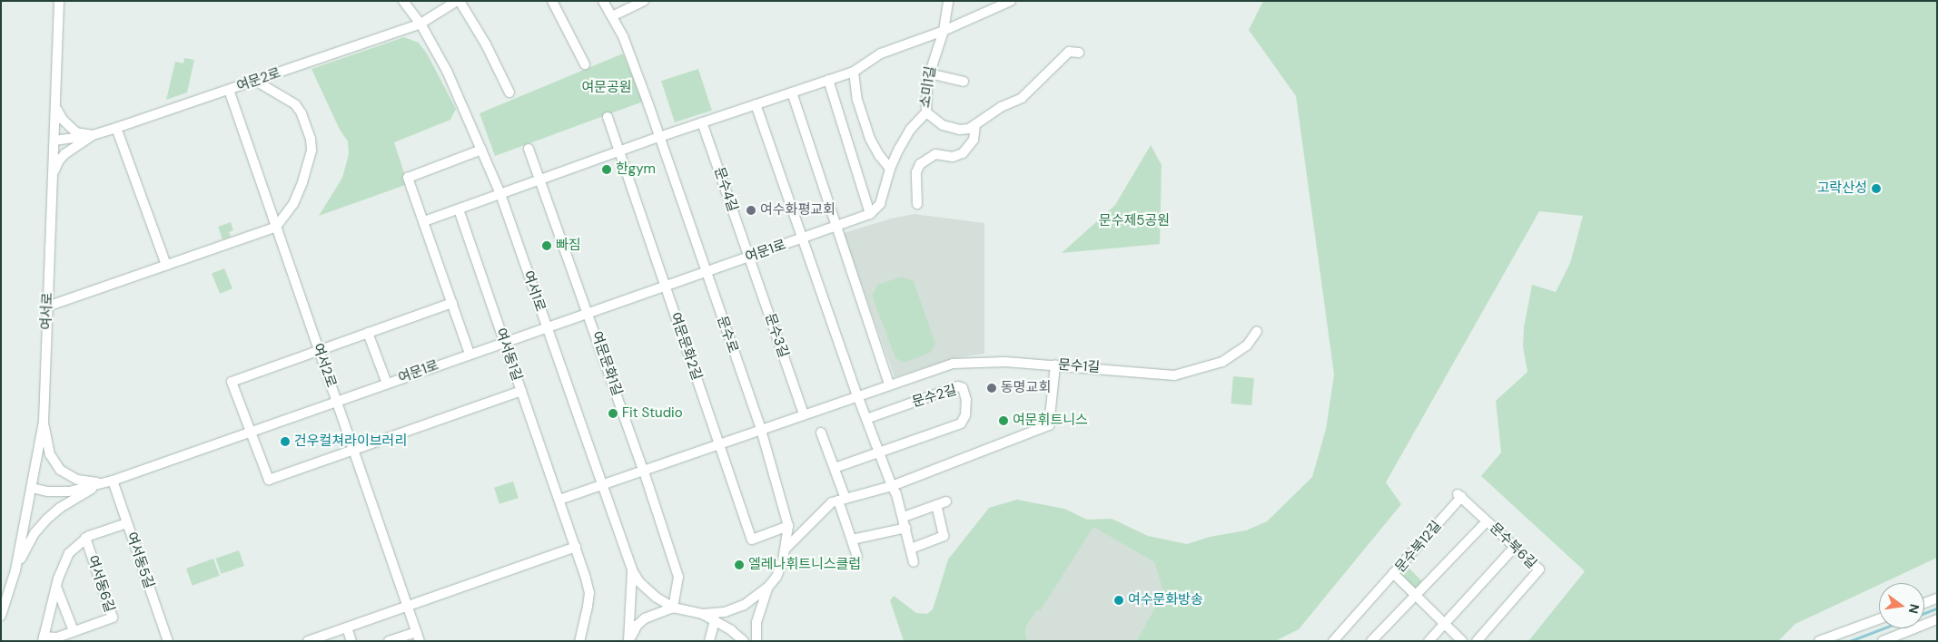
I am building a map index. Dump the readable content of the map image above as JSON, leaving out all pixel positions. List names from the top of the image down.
{
  "streets": {
    "street": [
      "여문2로",
      "소미1길",
      "문수4길",
      "여문1로",
      "여서1로",
      "여서로",
      "문수로",
      "문수3길",
      "여문문화2길",
      "여서동1길",
      "여문문화1길",
      "여서2로",
      "문수1길",
      "문수2길",
      "문수북6길",
      "문수북12길",
      "여서동5길",
      "여서동6길"
    ]
  },
  "crossings": [
    ["여문2로", "여서1로"],
    ["여문2로", "여서로"],
    ["여문2로", "여서2로"],
    ["소미1길", "여문1로"],
    ["문수4길", "여문1로"],
    ["문수4길", "문수3길"],
    ["여문1로", "여서1로"],
    ["여문1로", "여서로"],
    ["여문1로", "문수로"],
    ["여문1로", "문수3길"],
    ["여문1로", "여문문화2길"],
    ["여문1로", "여서동1길"],
    ["여문1로", "여문문화1길"],
    ["여문1로", "여서2로"],
    ["여문1로", "여서동5길"],
    ["여서1로", "여문문화1길"],
    ["여서1로", "문수1길"],
    ["문수로", "여문문화2길"],
    ["문수로", "문수1길"],
    ["문수3길", "문수1길"],
    ["여문문화2길", "문수1길"],
    ["여문문화1길", "문수1길"],
    ["문수북6길", "문수북12길"],
    ["여서동5길", "여서동6길"]
  ],
  "parks": ["여문공원", "문수제5공원"],
  "places": [
    "한gym",
    "고락산성",
    "여수화평교회",
    "빠짐",
    "동명교회",
    "Fit Studio",
    "여문휘트니스",
    "건우컬쳐라이브러리",
    "엘레나휘트니스클럽",
    "여수문화방송"
  ],
  "north": "right"
}
